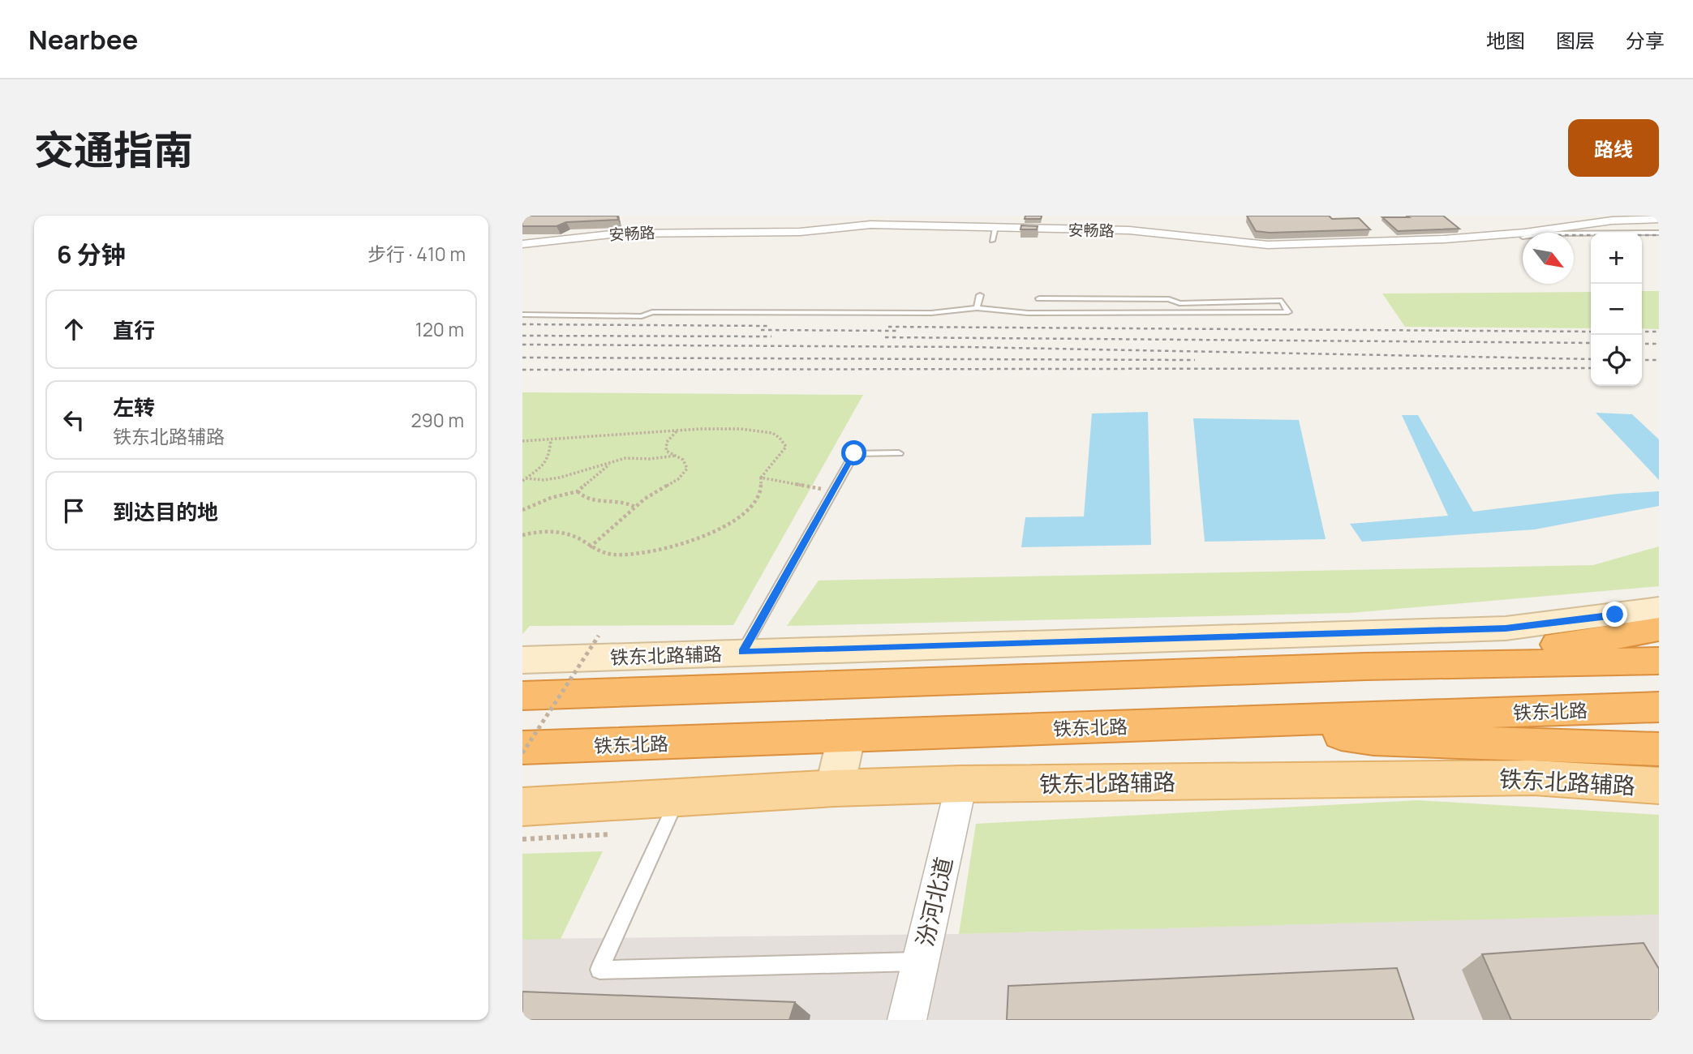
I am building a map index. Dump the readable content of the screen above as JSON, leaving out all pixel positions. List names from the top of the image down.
{
  "streets": {
    "highway": ["铁东北路"],
    "main road": ["铁东北路辅路"],
    "street": ["安畅路", "汾河北道"]
  },
  "crossings": [
    ["铁东北路辅路", "汾河北道"]
  ],
  "north": "bottom right",
  "page": {
    "header": "Nearbee",
    "nav": ["地图", "图层", "分享"],
    "title": "交通指南",
    "buttons": "路线",
    "heading": ["6 分钟", "步行 · 410 m"],
    "map_buttons": ["+", "−"],
    "list": [
      ["直行", "120 m"],
      ["左转", "铁东北路辅路", "290 m"],
      "到达目的地"
    ]
  }
}
